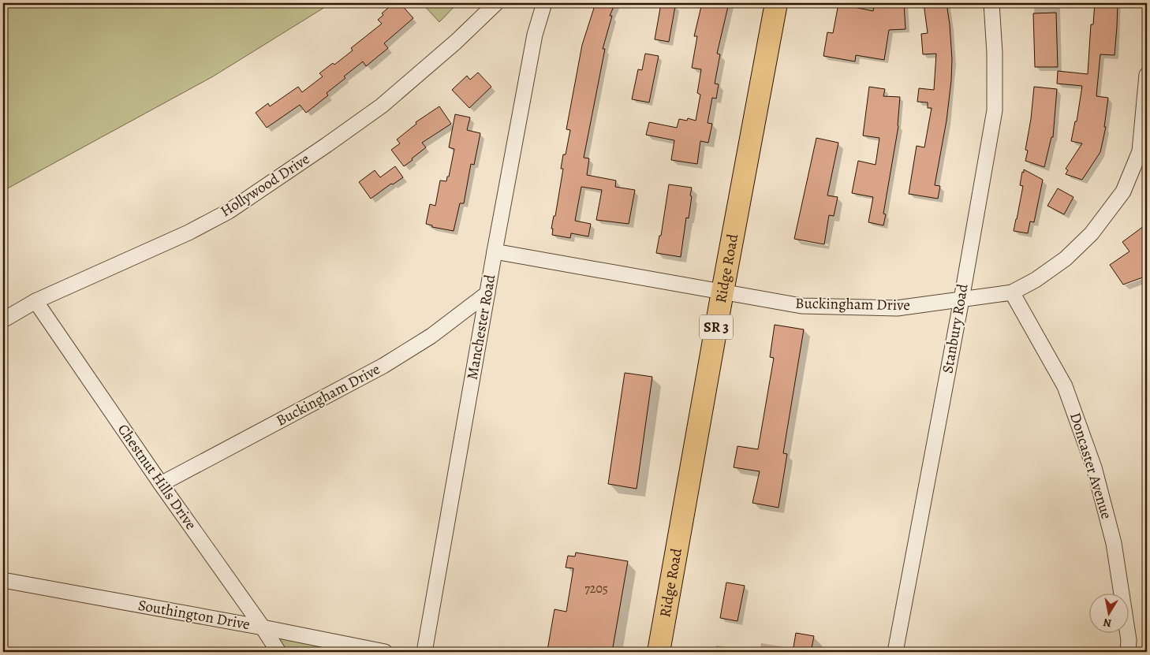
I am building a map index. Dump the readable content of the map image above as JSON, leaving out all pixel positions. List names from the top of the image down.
{
  "streets": {
    "main road": ["Ridge Road", "SR 3"],
    "street": [
      "Hollywood Drive",
      "Buckingham Drive",
      "Manchester Road",
      "Stanbury Road",
      "Doncaster Avenue",
      "Chestnut Hills Drive",
      "Southington Drive"
    ]
  },
  "crossings": [
    ["Hollywood Drive", "Chestnut Hills Drive"],
    ["Ridge Road", "Buckingham Drive"],
    ["Buckingham Drive", "Manchester Road"],
    ["Buckingham Drive", "Stanbury Road"],
    ["Buckingham Drive", "Doncaster Avenue"],
    ["Buckingham Drive", "Chestnut Hills Drive"],
    ["Chestnut Hills Drive", "Southington Drive"]
  ],
  "house_numbers": ["7205"],
  "north": "bottom"
}
